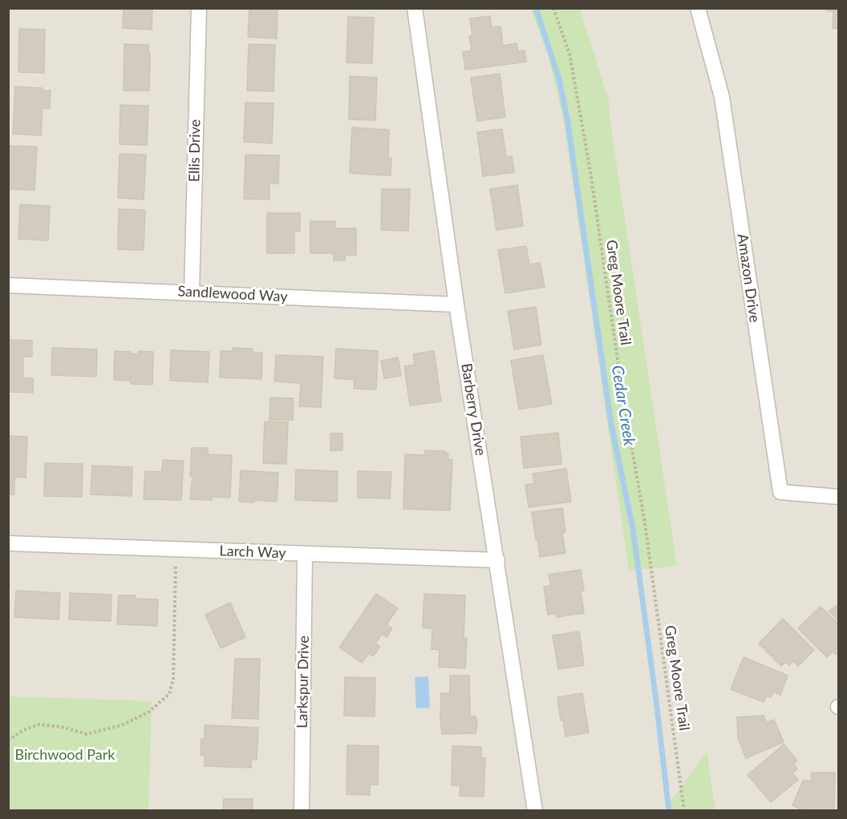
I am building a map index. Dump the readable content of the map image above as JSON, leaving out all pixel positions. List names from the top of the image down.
{
  "streets": {
    "street": [
      "Ellis Drive",
      "Amazon Drive",
      "Sandlewood Way",
      "Barberry Drive",
      "Larch Way",
      "Larkspur Drive"
    ],
    "path": ["Greg Moore Trail"]
  },
  "crossings": [
    ["Ellis Drive", "Sandlewood Way"],
    ["Sandlewood Way", "Barberry Drive"],
    ["Barberry Drive", "Larch Way"],
    ["Larch Way", "Larkspur Drive"]
  ],
  "water": ["Cedar Creek"],
  "parks": ["Birchwood Park"]
}
